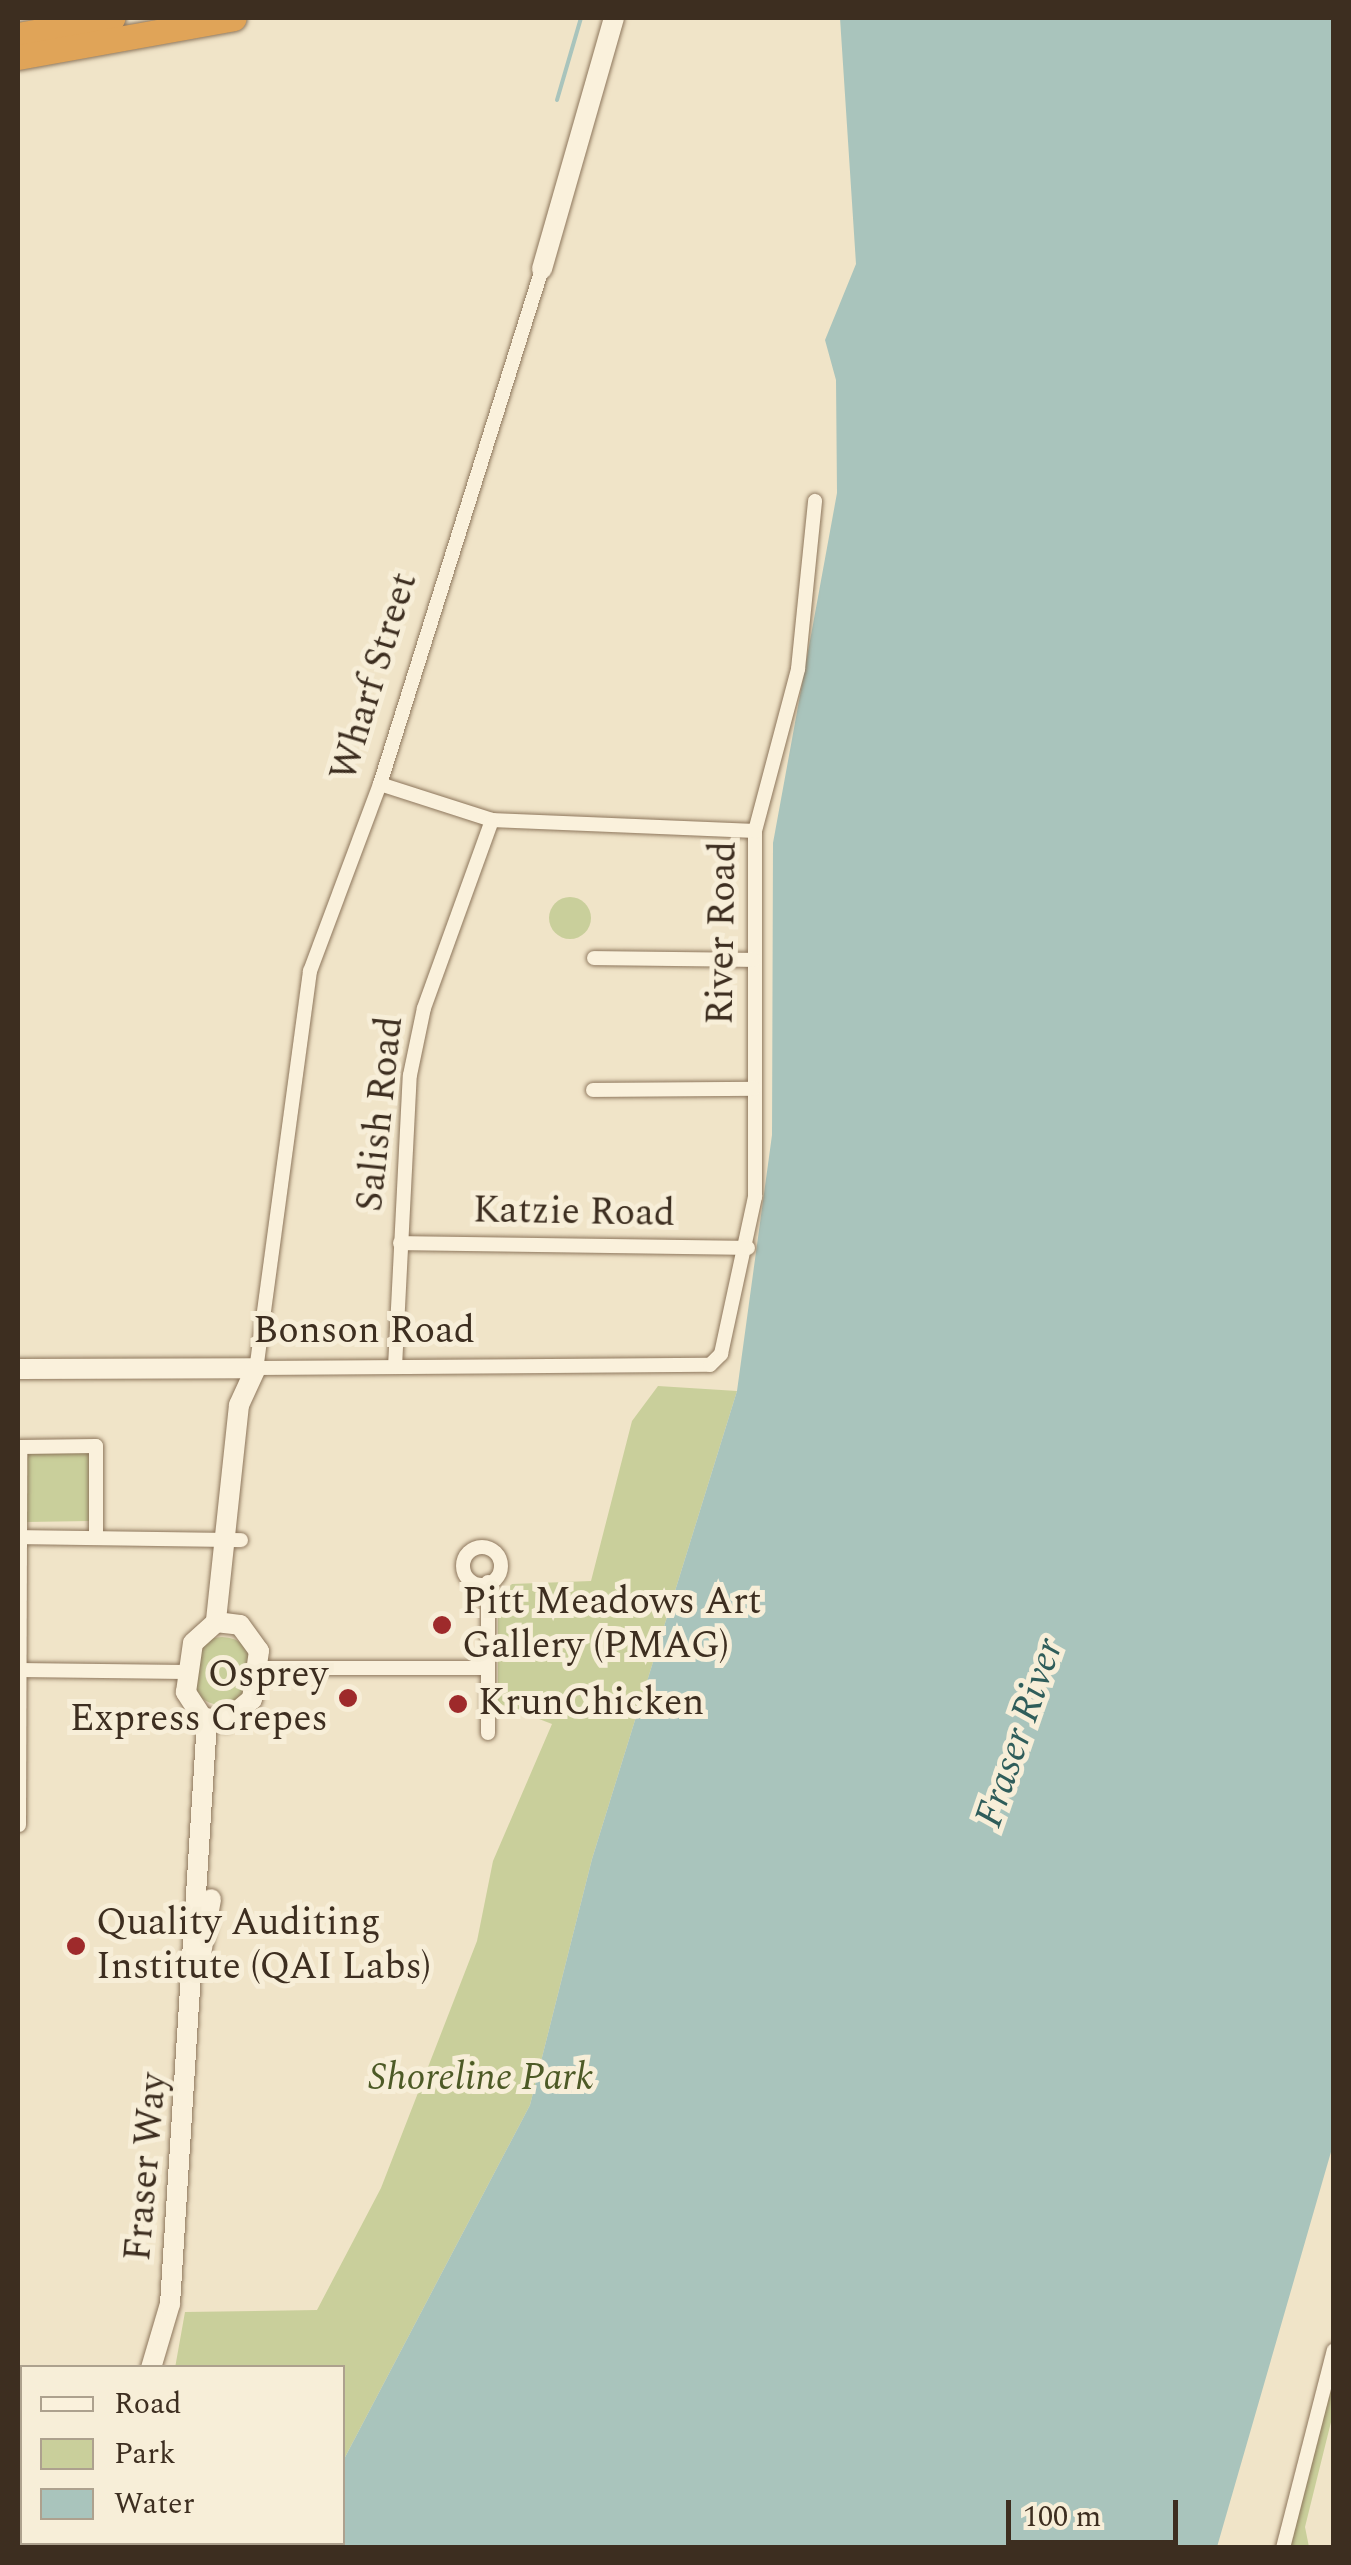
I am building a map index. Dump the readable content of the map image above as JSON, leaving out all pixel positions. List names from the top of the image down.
{
  "streets": {
    "street": [
      "Wharf Street",
      "River Road",
      "Salish Road",
      "Katzie Road",
      "Bonson Road",
      "Fraser Way"
    ]
  },
  "crossings": [
    ["Wharf Street", "Bonson Road"],
    ["River Road", "Katzie Road"],
    ["River Road", "Bonson Road"],
    ["Salish Road", "Katzie Road"],
    ["Salish Road", "Bonson Road"]
  ],
  "water": ["Fraser River"],
  "parks": ["Shoreline Park"],
  "places": [
    "Pitt Meadows Art Gallery (PMAG)",
    "Osprey Express Crepes",
    "KrunChicken",
    "Quality Auditing Institute (QAI Labs)"
  ],
  "legend": ["Road", "Park", "Water"],
  "scale_bar": "100 m"
}
